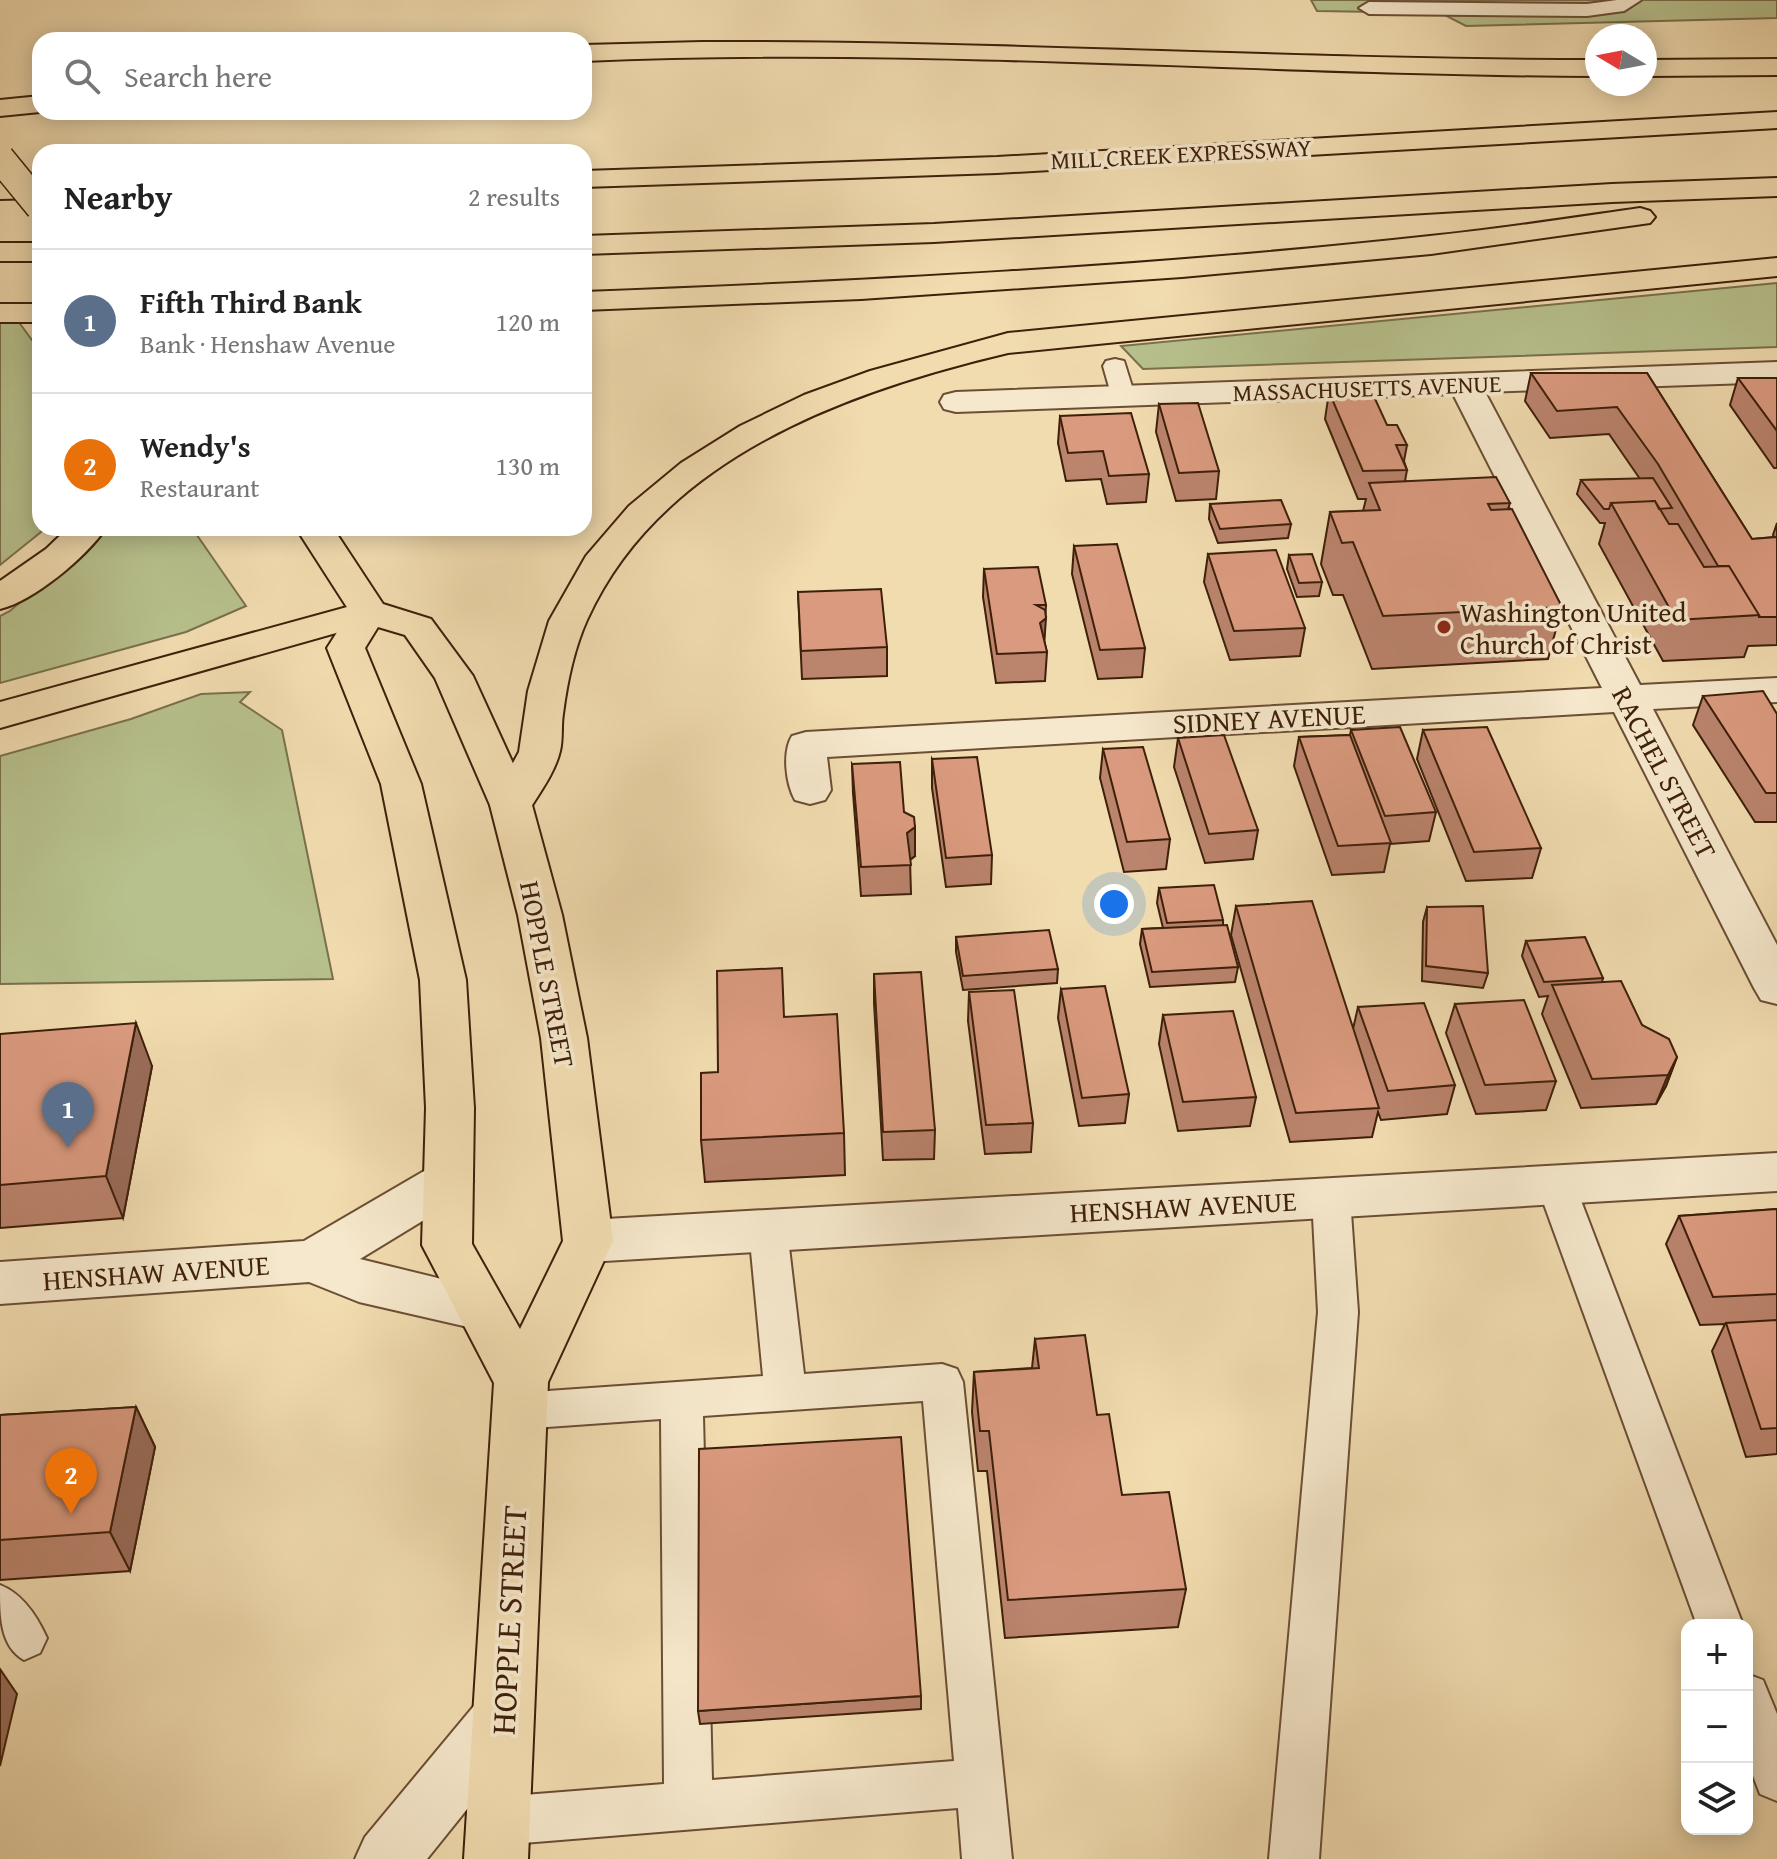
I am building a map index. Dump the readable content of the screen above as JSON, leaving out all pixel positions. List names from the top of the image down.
{
  "streets": {
    "main road": ["MILL CREEK EXPRESSWAY", "HOPPLE STREET"],
    "street": [
      "MASSACHUSETTS AVENUE",
      "SIDNEY AVENUE",
      "RACHEL STREET",
      "HENSHAW AVENUE"
    ]
  },
  "crossings": [
    ["MASSACHUSETTS AVENUE", "RACHEL STREET"],
    ["SIDNEY AVENUE", "RACHEL STREET"],
    ["HOPPLE STREET", "HENSHAW AVENUE"]
  ],
  "places": ["Washington United Church of Christ"],
  "north": "left",
  "page": {
    "search": "Search here",
    "heading": ["Nearby", "2 results"],
    "list": [
      {
        "mark": "1",
        "name": "Fifth Third Bank",
        "note": "Bank · Henshaw Avenue",
        "value": "120 m"
      },
      {
        "mark": "2",
        "name": "Wendy's",
        "note": "Restaurant",
        "value": "130 m"
      }
    ],
    "pins": ["1", "2"],
    "map_buttons": ["+", "−"]
  }
}
